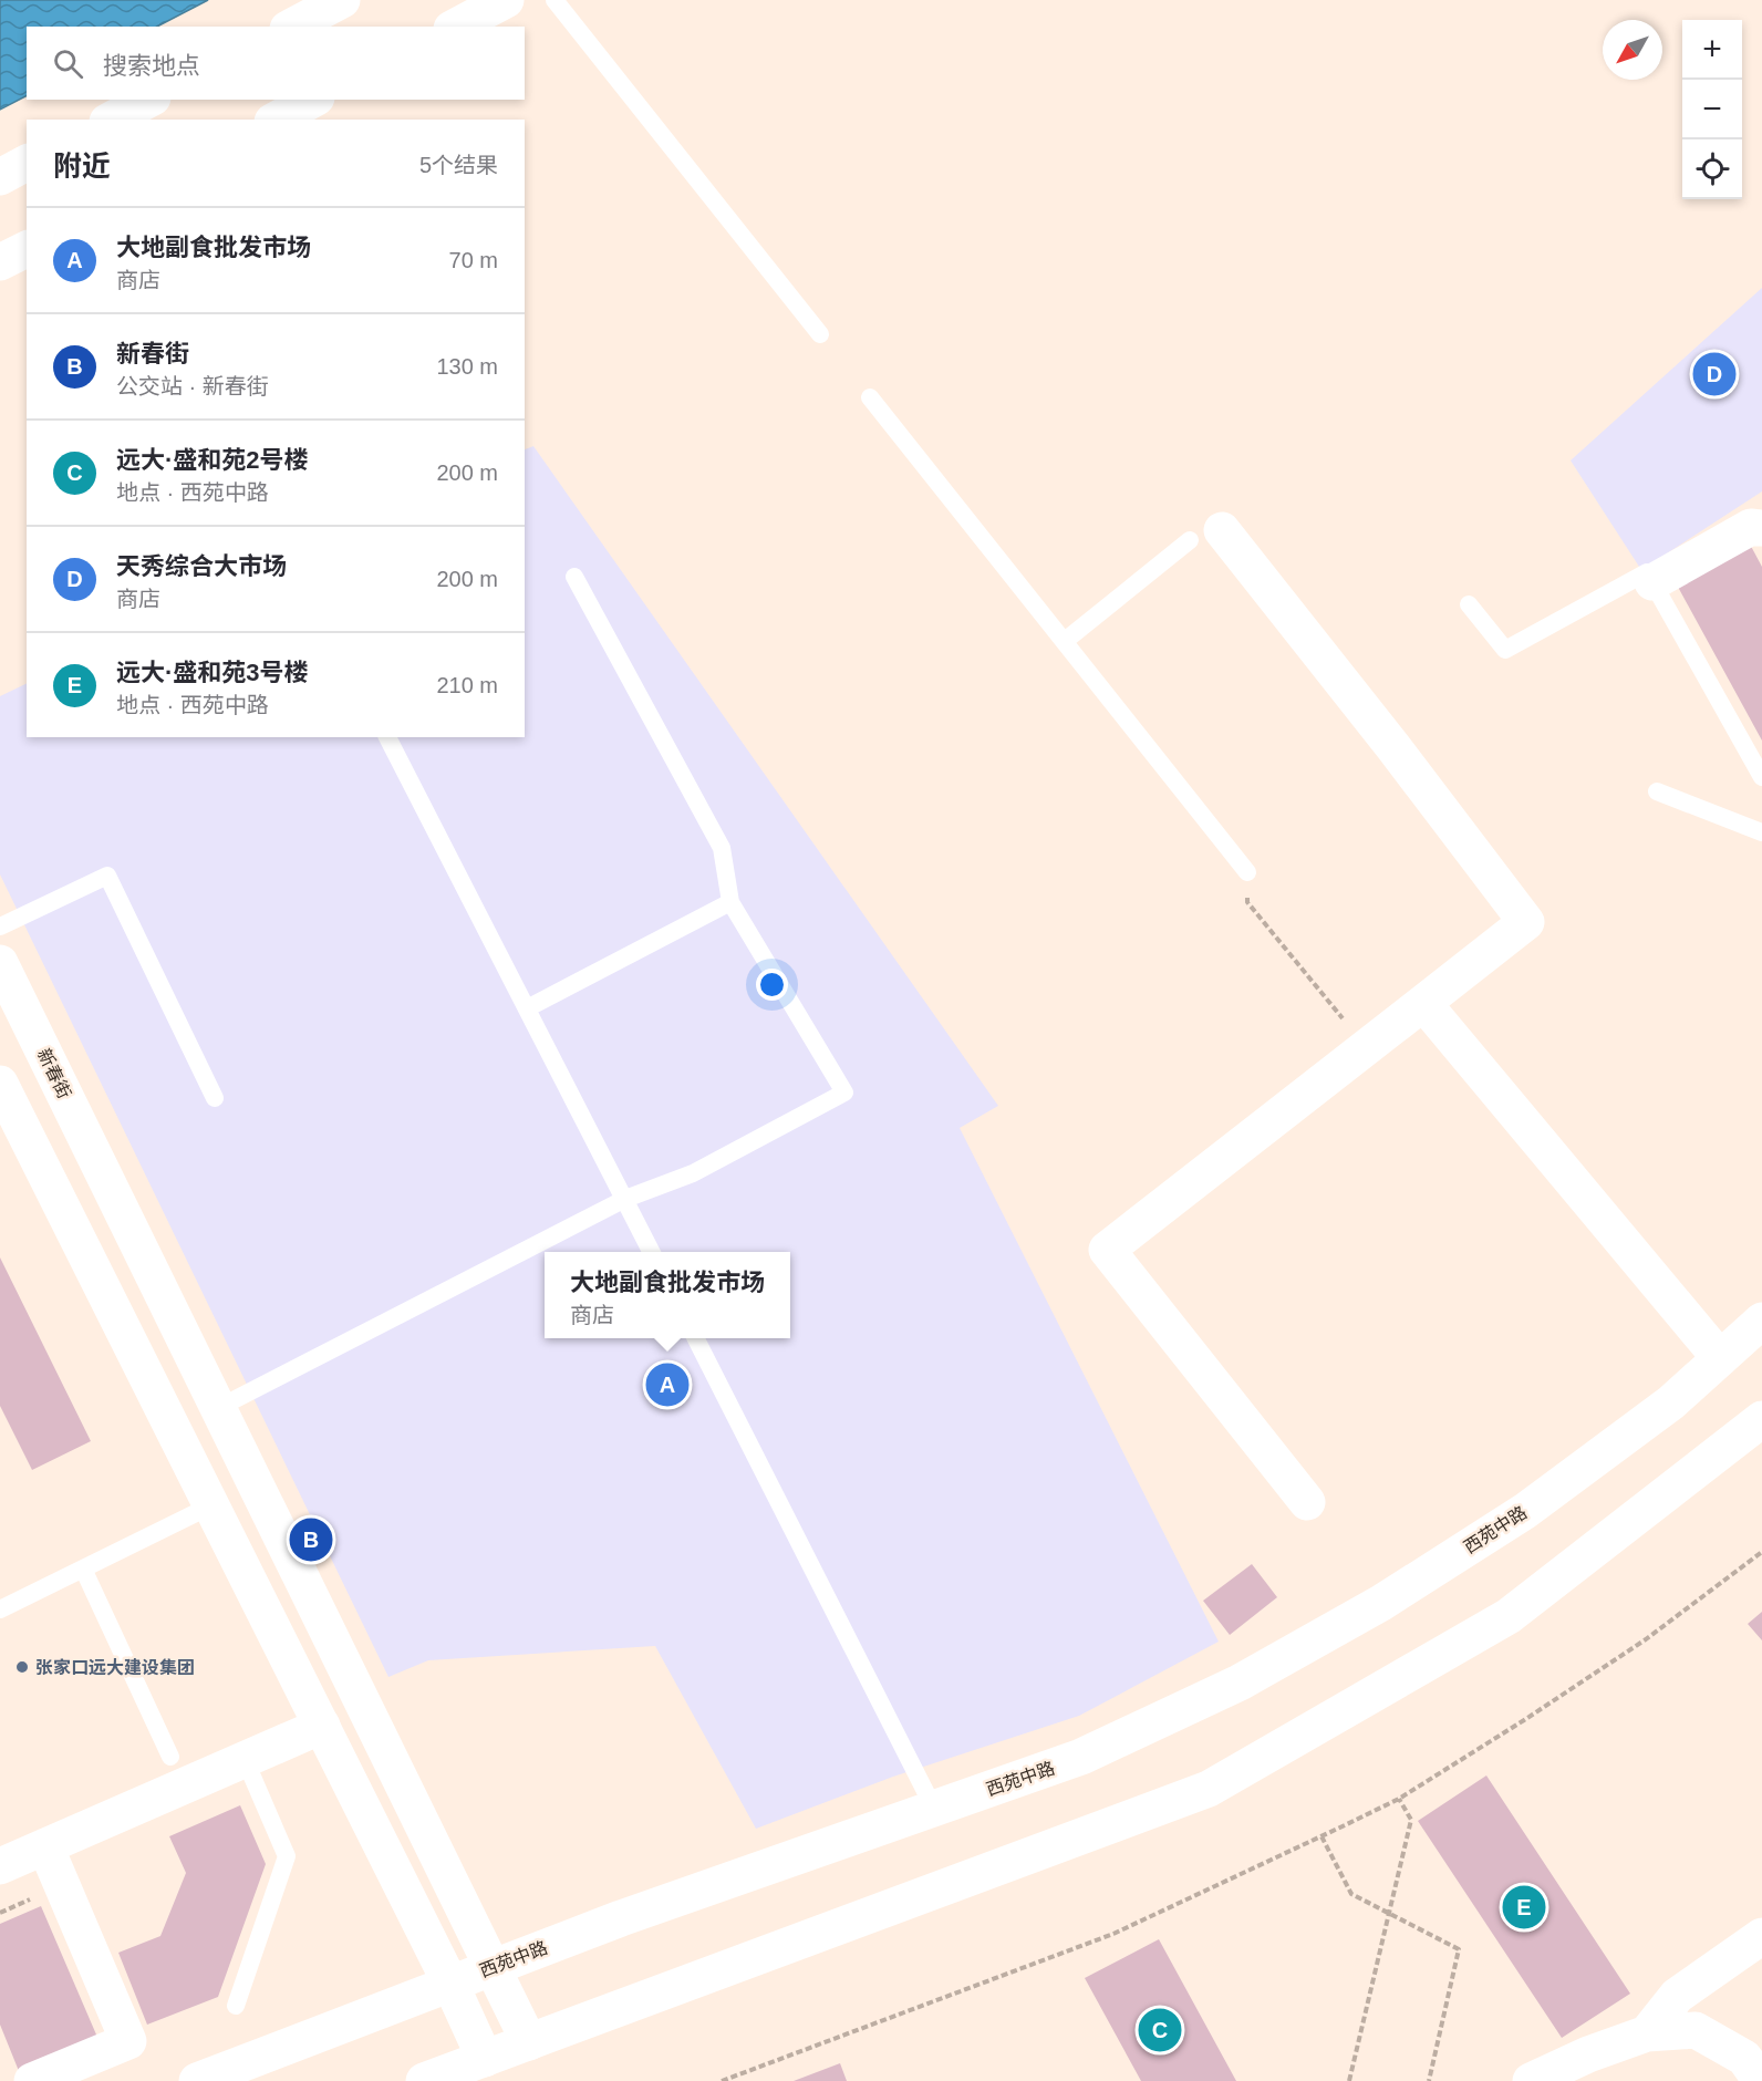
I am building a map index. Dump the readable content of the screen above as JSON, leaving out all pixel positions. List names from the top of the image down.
{
  "streets": {
    "main road": ["新春街", "西苑中路"]
  },
  "crossings": [
    ["新春街", "西苑中路"]
  ],
  "places": ["张家口远大建设集团"],
  "north": "bottom left",
  "page": {
    "map_buttons": ["+", "−"],
    "search": "搜索地点",
    "heading": ["附近", "5个结果"],
    "list": [
      {
        "mark": "A",
        "name": "大地副食批发市场",
        "note": "商店",
        "value": "70 m"
      },
      {
        "mark": "B",
        "name": "新春街",
        "note": "公交站 · 新春街",
        "value": "130 m"
      },
      {
        "mark": "C",
        "name": "远大·盛和苑2号楼",
        "note": "地点 · 西苑中路",
        "value": "200 m"
      },
      {
        "mark": "D",
        "name": "天秀综合大市场",
        "note": "商店",
        "value": "200 m"
      },
      {
        "mark": "E",
        "name": "远大·盛和苑3号楼",
        "note": "地点 · 西苑中路",
        "value": "210 m"
      }
    ],
    "pins": [
      "D",
      "A",
      "B",
      "E",
      "C"
    ],
    "popup": ["大地副食批发市场", "商店"]
  }
}
